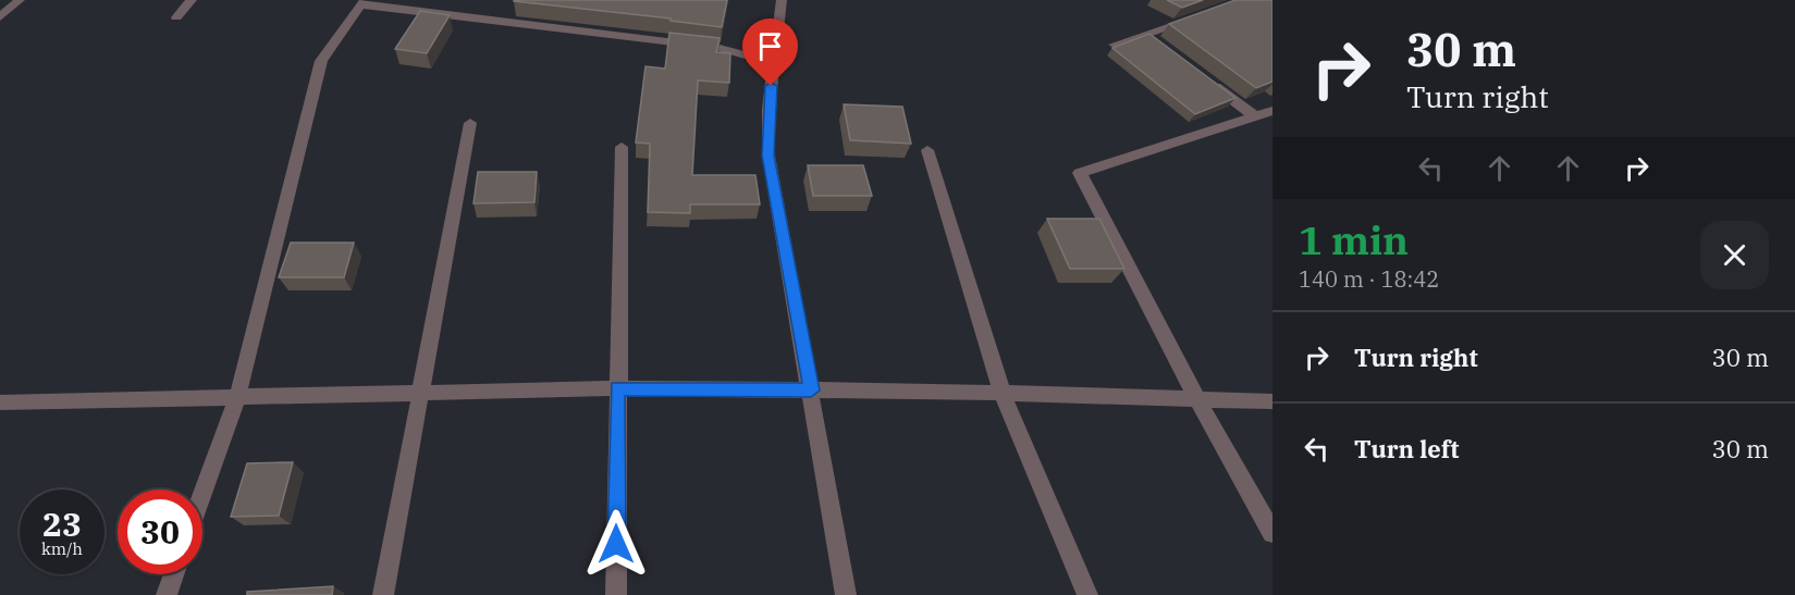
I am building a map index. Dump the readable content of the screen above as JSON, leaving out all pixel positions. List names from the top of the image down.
{
  "page": {
    "turn": ["30 m", "Turn right"],
    "heading": ["1 min", "140 m · 18:42"],
    "list": [
      {
        "name": "Turn right",
        "value": "30 m"
      },
      {
        "name": "Turn left",
        "value": "30 m"
      }
    ],
    "speed": "23 km/h",
    "limit": "30"
  }
}
